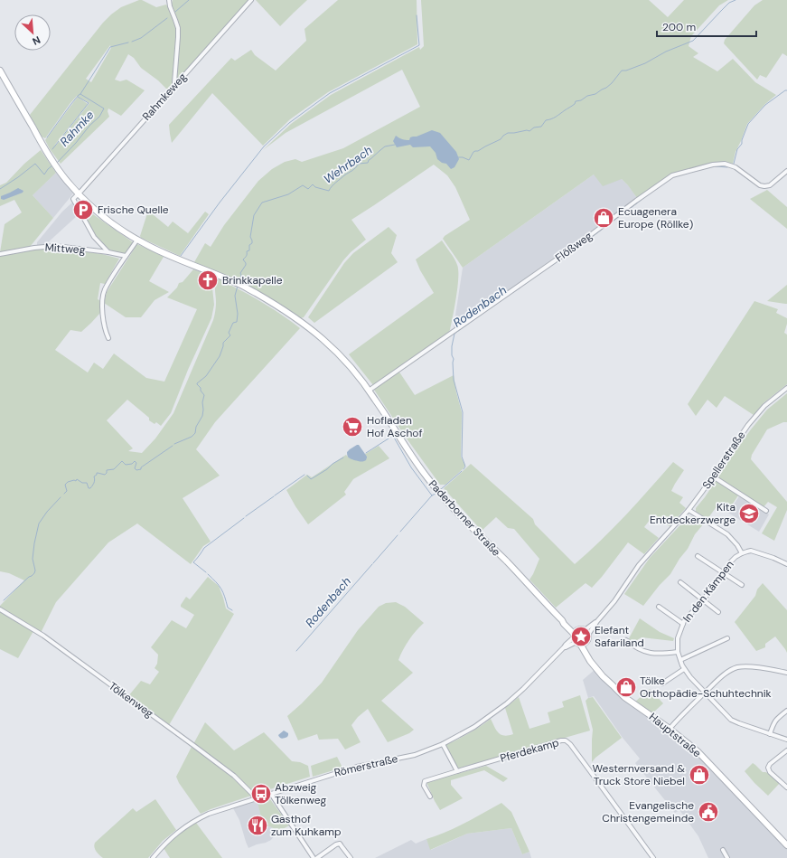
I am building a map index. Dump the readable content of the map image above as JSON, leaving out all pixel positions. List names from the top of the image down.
{
  "streets": {
    "main road": ["Paderborner Straße", "Hauptstraße"],
    "street": [
      "Rahmkeweg",
      "Flößweg",
      "Mittweg",
      "Spellerstraße",
      "In den Kämpen",
      "Tölkenweg",
      "Pferdekamp",
      "Römerstraße"
    ]
  },
  "crossings": [
    ["Rahmkeweg", "Mittweg"],
    ["Rahmkeweg", "Paderborner Straße"],
    ["Flößweg", "Paderborner Straße"],
    ["Mittweg", "Paderborner Straße"],
    ["Paderborner Straße", "Hauptstraße"],
    ["Paderborner Straße", "Römerstraße"],
    ["Tölkenweg", "Römerstraße"],
    ["Hauptstraße", "Römerstraße"]
  ],
  "water": ["Rahmke", "Wehrbach", "Rodenbach"],
  "places": {
    "parking": ["Frische Quelle"],
    "shop": ["Ecuagenera Europe (Röllke)", "Tölke Orthopädie-Schuhtechnik", "Westernversand & Truck Store Niebel"],
    "church": ["Brinkkapelle"],
    "supermarket": ["Hofladen Hof Aschof"],
    "school or university": ["Kita Entdeckerzwerge"],
    "place": ["Elefant Safariland"],
    "bus stop": ["Abzweig Tölkenweg"],
    "public building": ["Evangelische Christengemeinde"],
    "restaurant": ["Gasthof zum Kuhkamp"]
  },
  "scale_bar": "200 m",
  "north": "bottom right"
}
